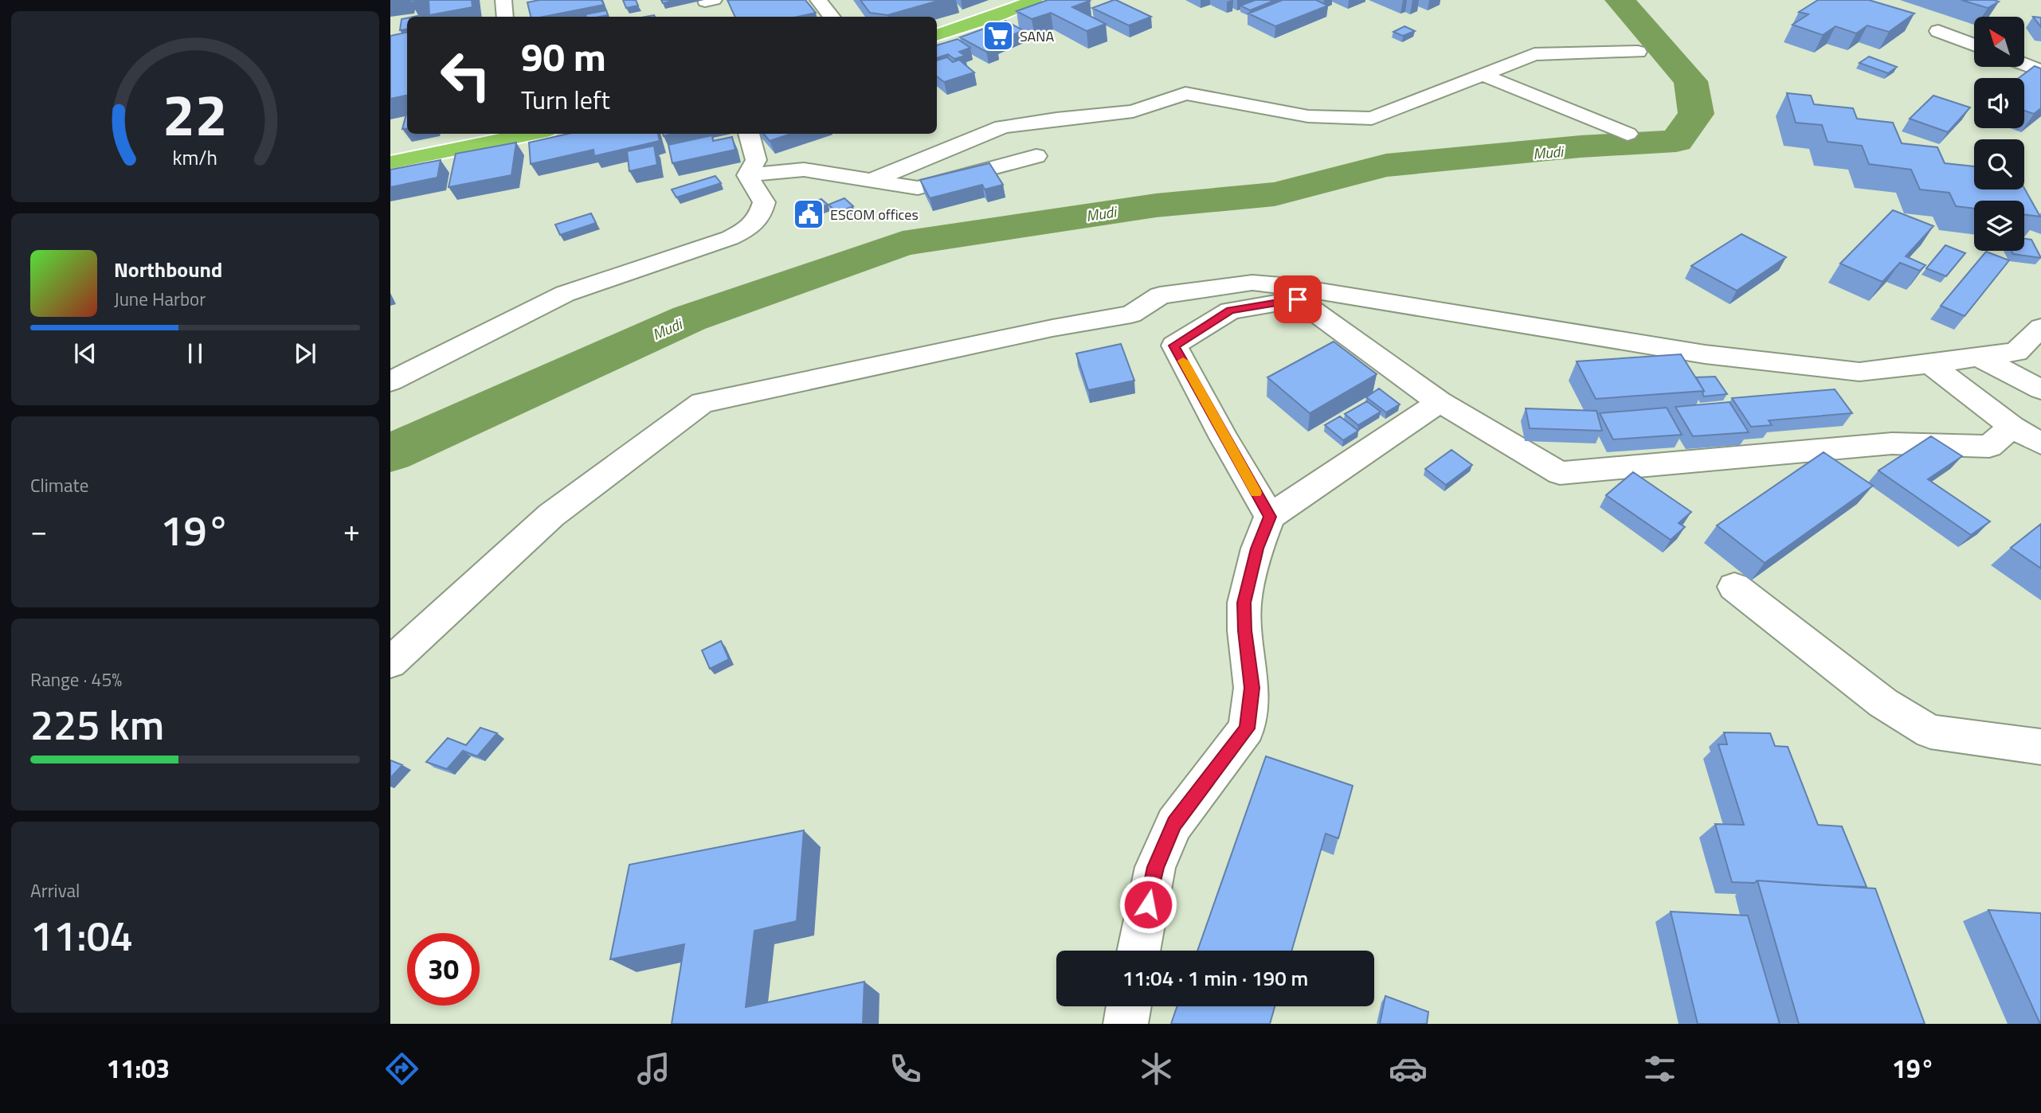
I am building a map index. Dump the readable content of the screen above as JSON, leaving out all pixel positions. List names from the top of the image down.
{
  "water": ["Mudi"],
  "places": {
    "supermarket": ["SANA"],
    "public building": ["ESCOM offices"]
  },
  "north": "top left",
  "page": {
    "turn": ["90 m", "Turn left"],
    "song": ["Northbound", "June Harbor"],
    "tile": [
      "Climate",
      ["Range · 45%", "225 km"],
      ["Arrival", "11:04"]
    ],
    "heat": ["−", "19°", "+"],
    "limit": "30",
    "trip": "11:04 · 1 min · 190 m",
    "tabs": ["11:03", "19°"],
    "gauge": ["22", "km/h"]
  }
}
